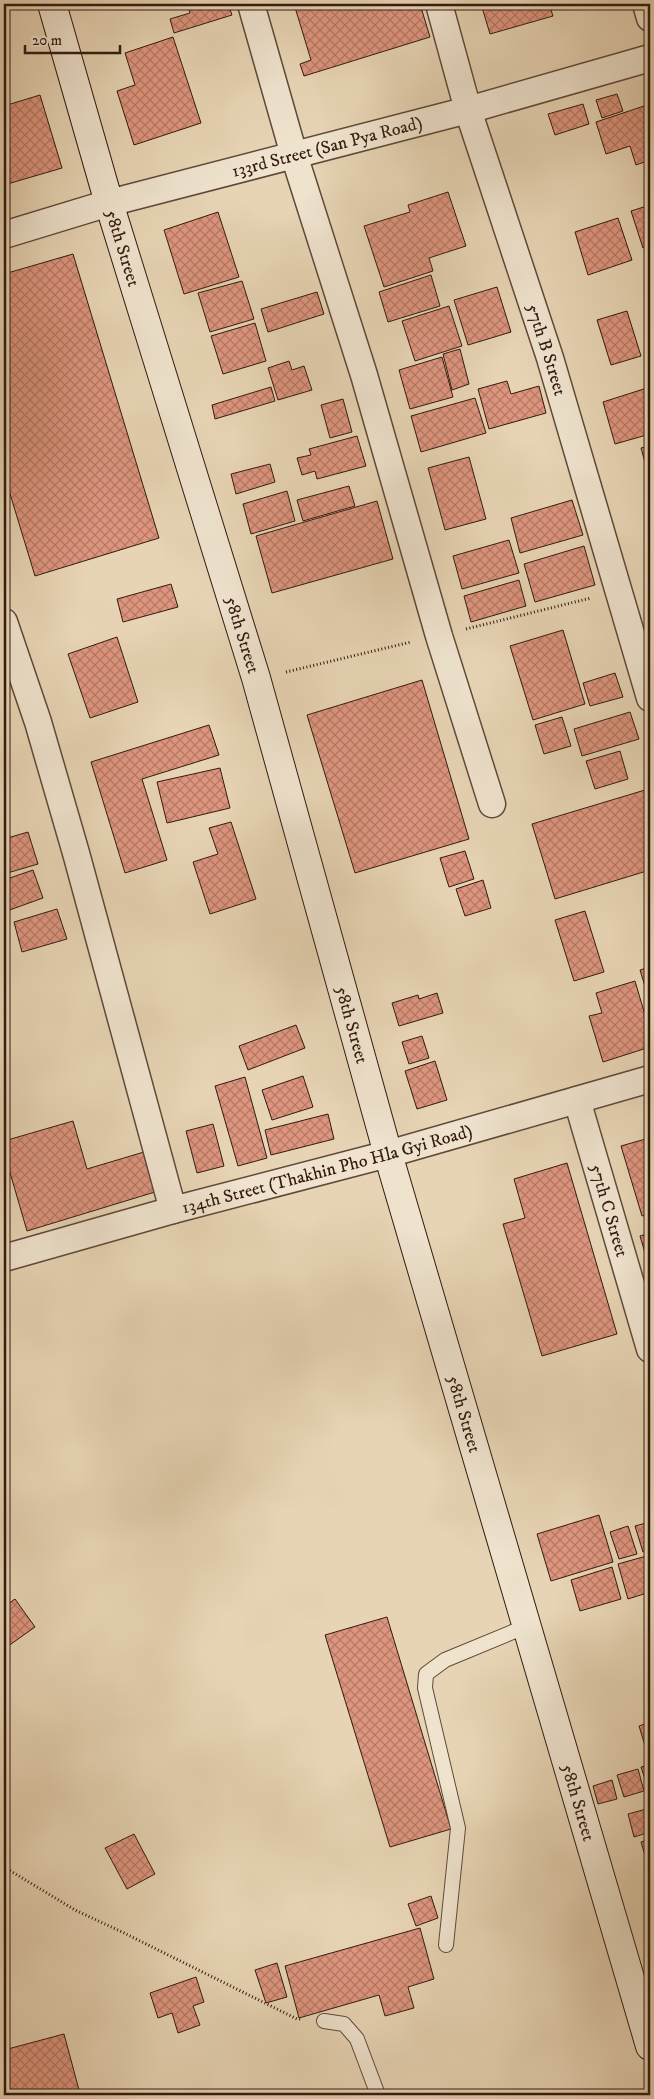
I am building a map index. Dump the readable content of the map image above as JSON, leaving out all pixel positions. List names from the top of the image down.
{
  "streets": {
    "main road": ["58th Street"],
    "street": [
      "133rd Street (San Pya Road)",
      "57th B Street",
      "134th Street (Thakhin Pho Hla Gyi Road)",
      "57th C Street"
    ]
  },
  "crossings": [
    ["133rd Street (San Pya Road)", "58th Street"],
    ["133rd Street (San Pya Road)", "57th B Street"],
    ["58th Street", "134th Street (Thakhin Pho Hla Gyi Road)"],
    ["134th Street (Thakhin Pho Hla Gyi Road)", "57th C Street"]
  ],
  "scale_bar": "20 m"
}
